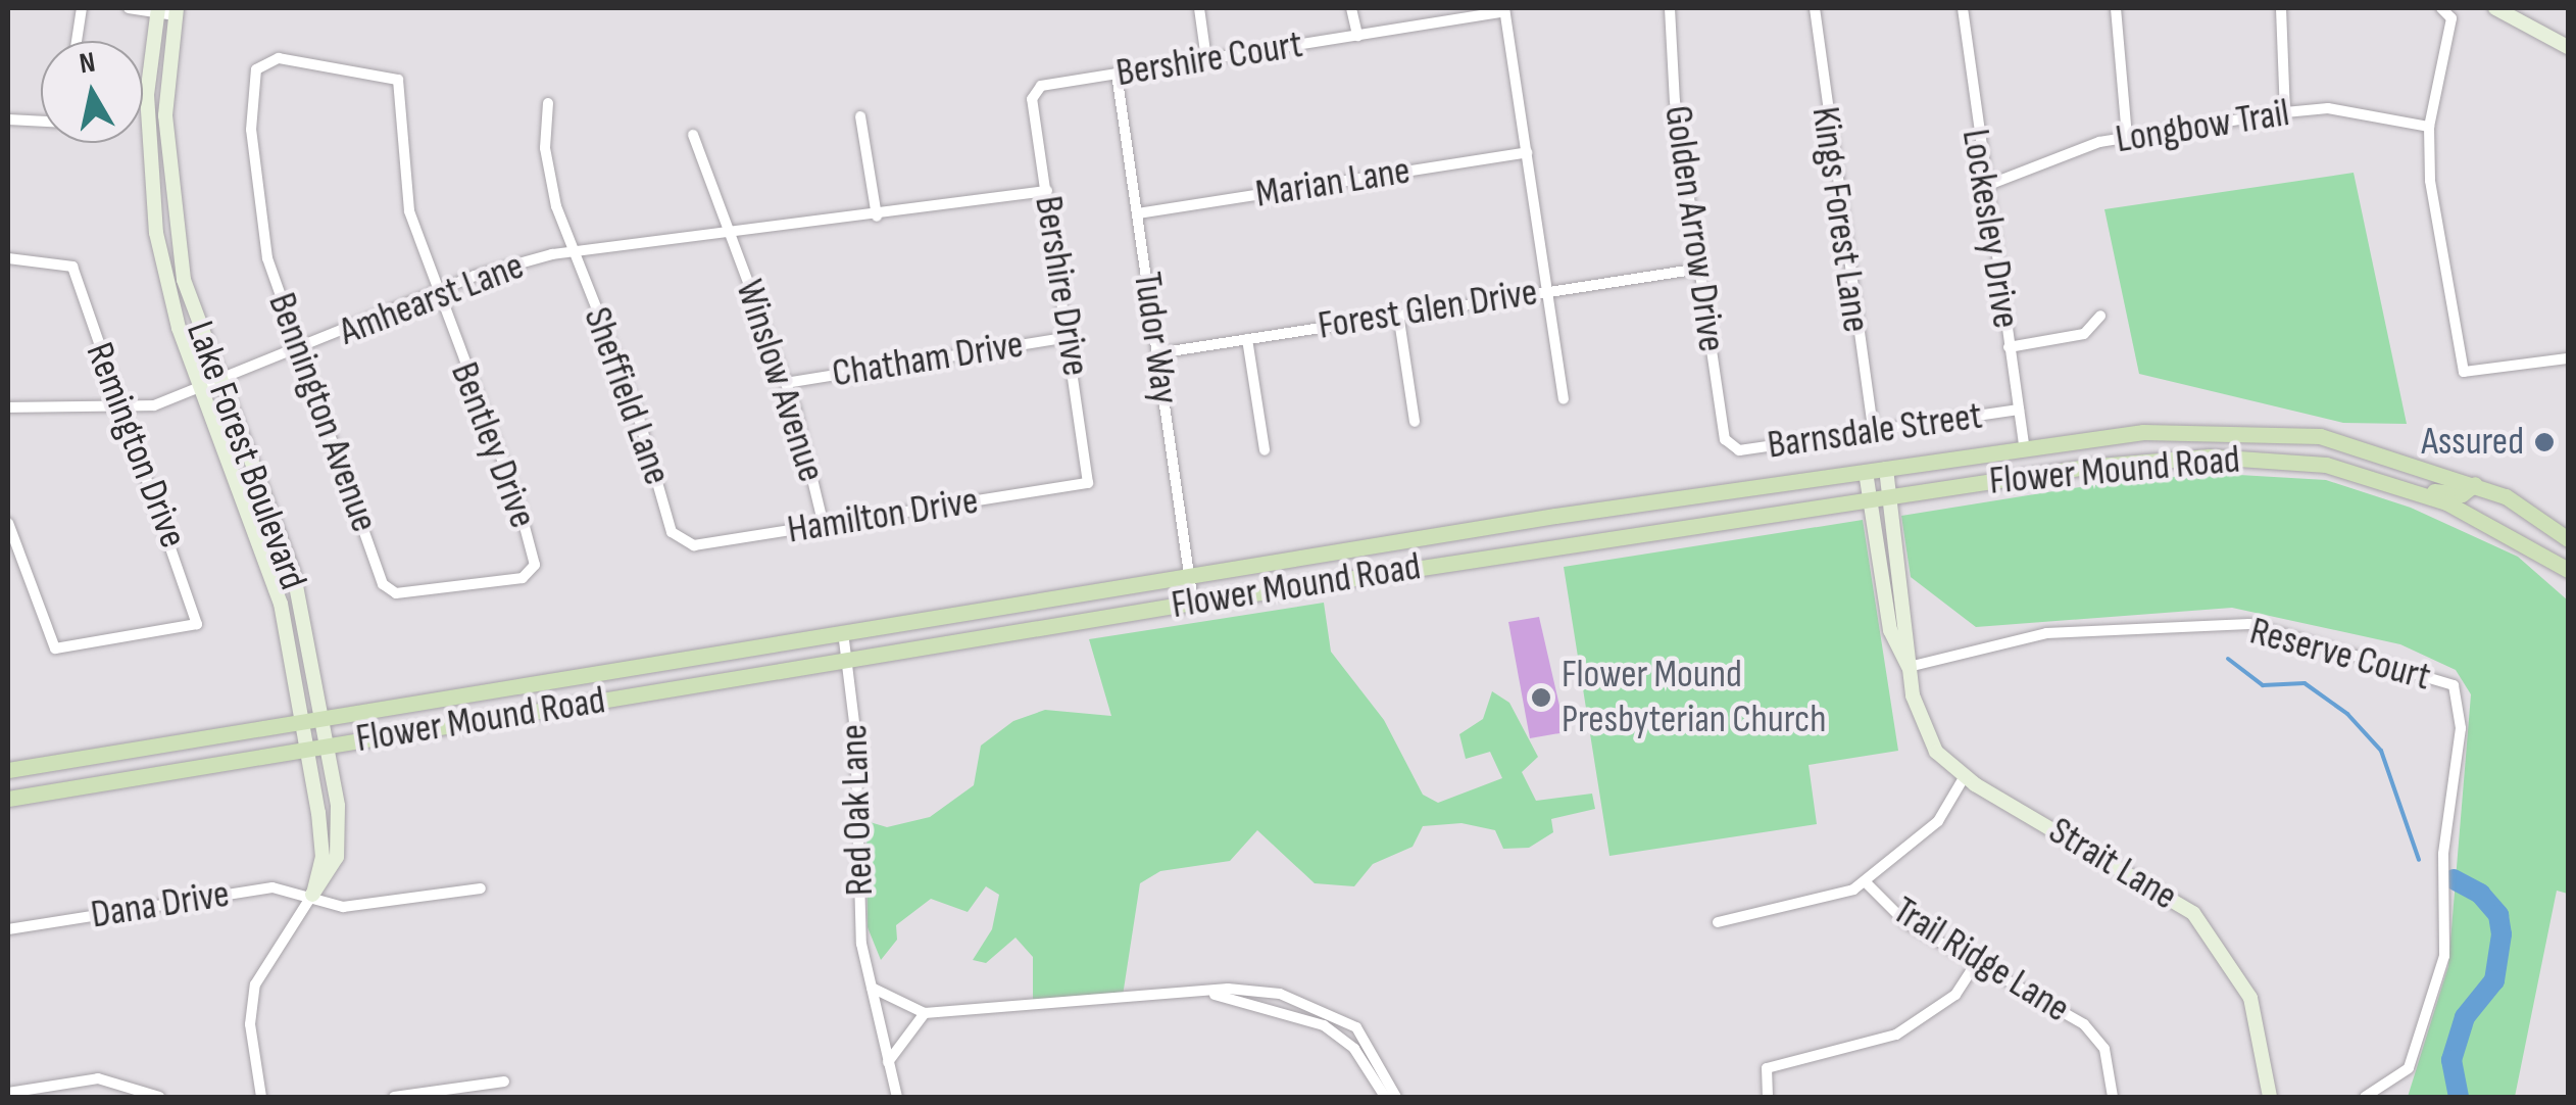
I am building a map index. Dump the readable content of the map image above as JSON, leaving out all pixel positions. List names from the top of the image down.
{
  "streets": {
    "main road": ["Flower Mound Road"],
    "street": [
      "Bershire Court",
      "Longbow Trail",
      "Marian Lane",
      "Kings Forest Lane",
      "Golden Arrow Drive",
      "Lockesley Drive",
      "Bershire Drive",
      "Amhearst Lane",
      "Forest Glen Drive",
      "Tudor Way",
      "Chatham Drive",
      "Winslow Avenue",
      "Sheffield Lane",
      "Bennington Avenue",
      "Barnsdale Street",
      "Remington Drive",
      "Bentley Drive",
      "Lake Forest Boulevard",
      "Hamilton Drive",
      "Reserve Court",
      "Red Oak Lane",
      "Strait Lane",
      "Dana Drive",
      "Trail Ridge Lane"
    ]
  },
  "crossings": [
    ["Bershire Court", "Bershire Drive"],
    ["Bershire Court", "Tudor Way"],
    ["Longbow Trail", "Lockesley Drive"],
    ["Marian Lane", "Tudor Way"],
    ["Kings Forest Lane", "Barnsdale Street"],
    ["Golden Arrow Drive", "Forest Glen Drive"],
    ["Golden Arrow Drive", "Barnsdale Street"],
    ["Lockesley Drive", "Barnsdale Street"],
    ["Lockesley Drive", "Flower Mound Road"],
    ["Bershire Drive", "Amhearst Lane"],
    ["Bershire Drive", "Chatham Drive"],
    ["Bershire Drive", "Hamilton Drive"],
    ["Amhearst Lane", "Winslow Avenue"],
    ["Amhearst Lane", "Sheffield Lane"],
    ["Amhearst Lane", "Bennington Avenue"],
    ["Amhearst Lane", "Remington Drive"],
    ["Amhearst Lane", "Bentley Drive"],
    ["Amhearst Lane", "Lake Forest Boulevard"],
    ["Forest Glen Drive", "Tudor Way"],
    ["Tudor Way", "Flower Mound Road"],
    ["Chatham Drive", "Winslow Avenue"],
    ["Winslow Avenue", "Hamilton Drive"],
    ["Sheffield Lane", "Hamilton Drive"],
    ["Bennington Avenue", "Bentley Drive"],
    ["Lake Forest Boulevard", "Flower Mound Road"],
    ["Lake Forest Boulevard", "Dana Drive"],
    ["Flower Mound Road", "Red Oak Lane"],
    ["Flower Mound Road", "Strait Lane"],
    ["Reserve Court", "Strait Lane"]
  ],
  "places": ["Assured", "Flower Mound Presbyterian Church"],
  "north": "top"
}
